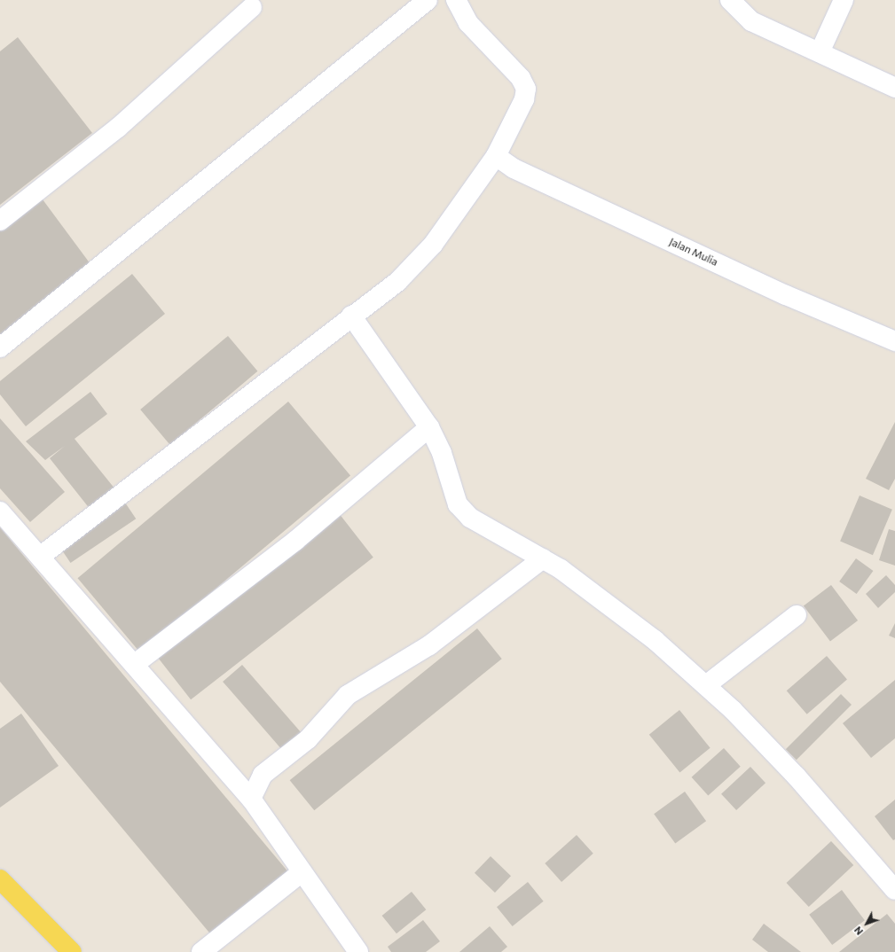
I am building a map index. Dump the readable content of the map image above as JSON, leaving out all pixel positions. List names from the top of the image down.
{
  "streets": {
    "street": ["Jalan Mulia"]
  },
  "north": "bottom left"
}
